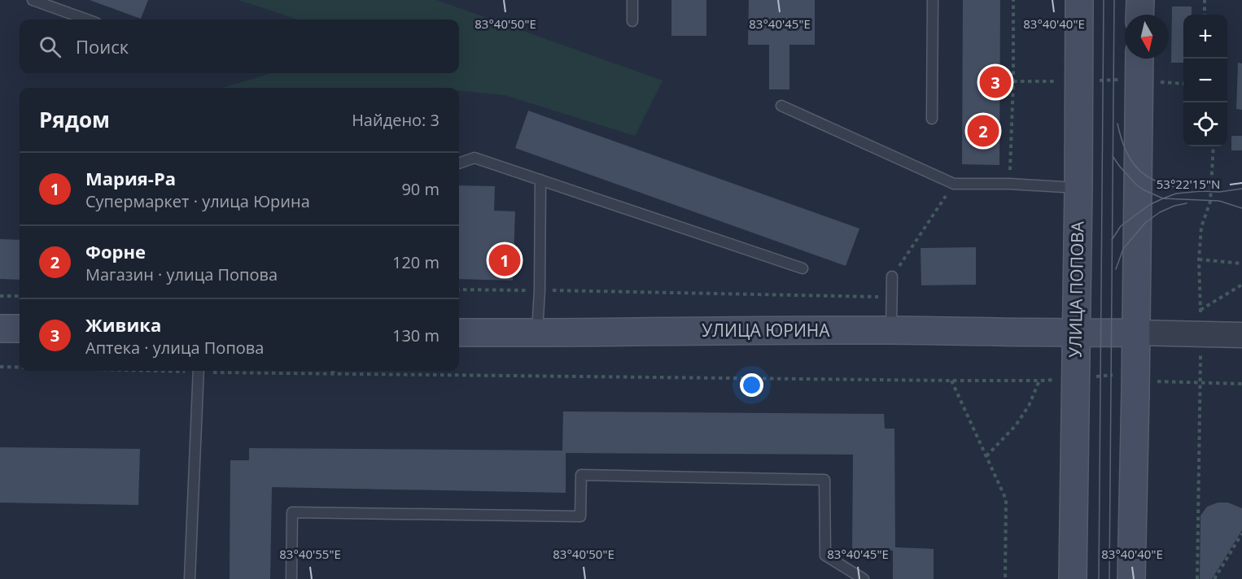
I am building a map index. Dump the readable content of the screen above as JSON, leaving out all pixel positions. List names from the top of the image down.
{
  "streets": {
    "main road": ["УЛИЦА ПОПОВА", "УЛИЦА ЮРИНА"]
  },
  "crossings": [
    ["УЛИЦА ПОПОВА", "УЛИЦА ЮРИНА"]
  ],
  "north": "bottom",
  "page": {
    "map_buttons": ["+", "−"],
    "search": "Поиск",
    "pins": ["3", "2", "1"],
    "heading": ["Рядом", "Найдено: 3"],
    "list": [
      {
        "mark": "1",
        "name": "Мария-Ра",
        "note": "Супермаркет · улица Юрина",
        "value": "90 m"
      },
      {
        "mark": "2",
        "name": "Форне",
        "note": "Магазин · улица Попова",
        "value": "120 m"
      },
      {
        "mark": "3",
        "name": "Живика",
        "note": "Аптека · улица Попова",
        "value": "130 m"
      }
    ]
  },
  "coordinates": [
    "83°40'50\"E",
    "83°40'45\"E",
    "83°40'40\"E",
    "53°22'15\"N",
    "83°40'55\"E"
  ]
}
